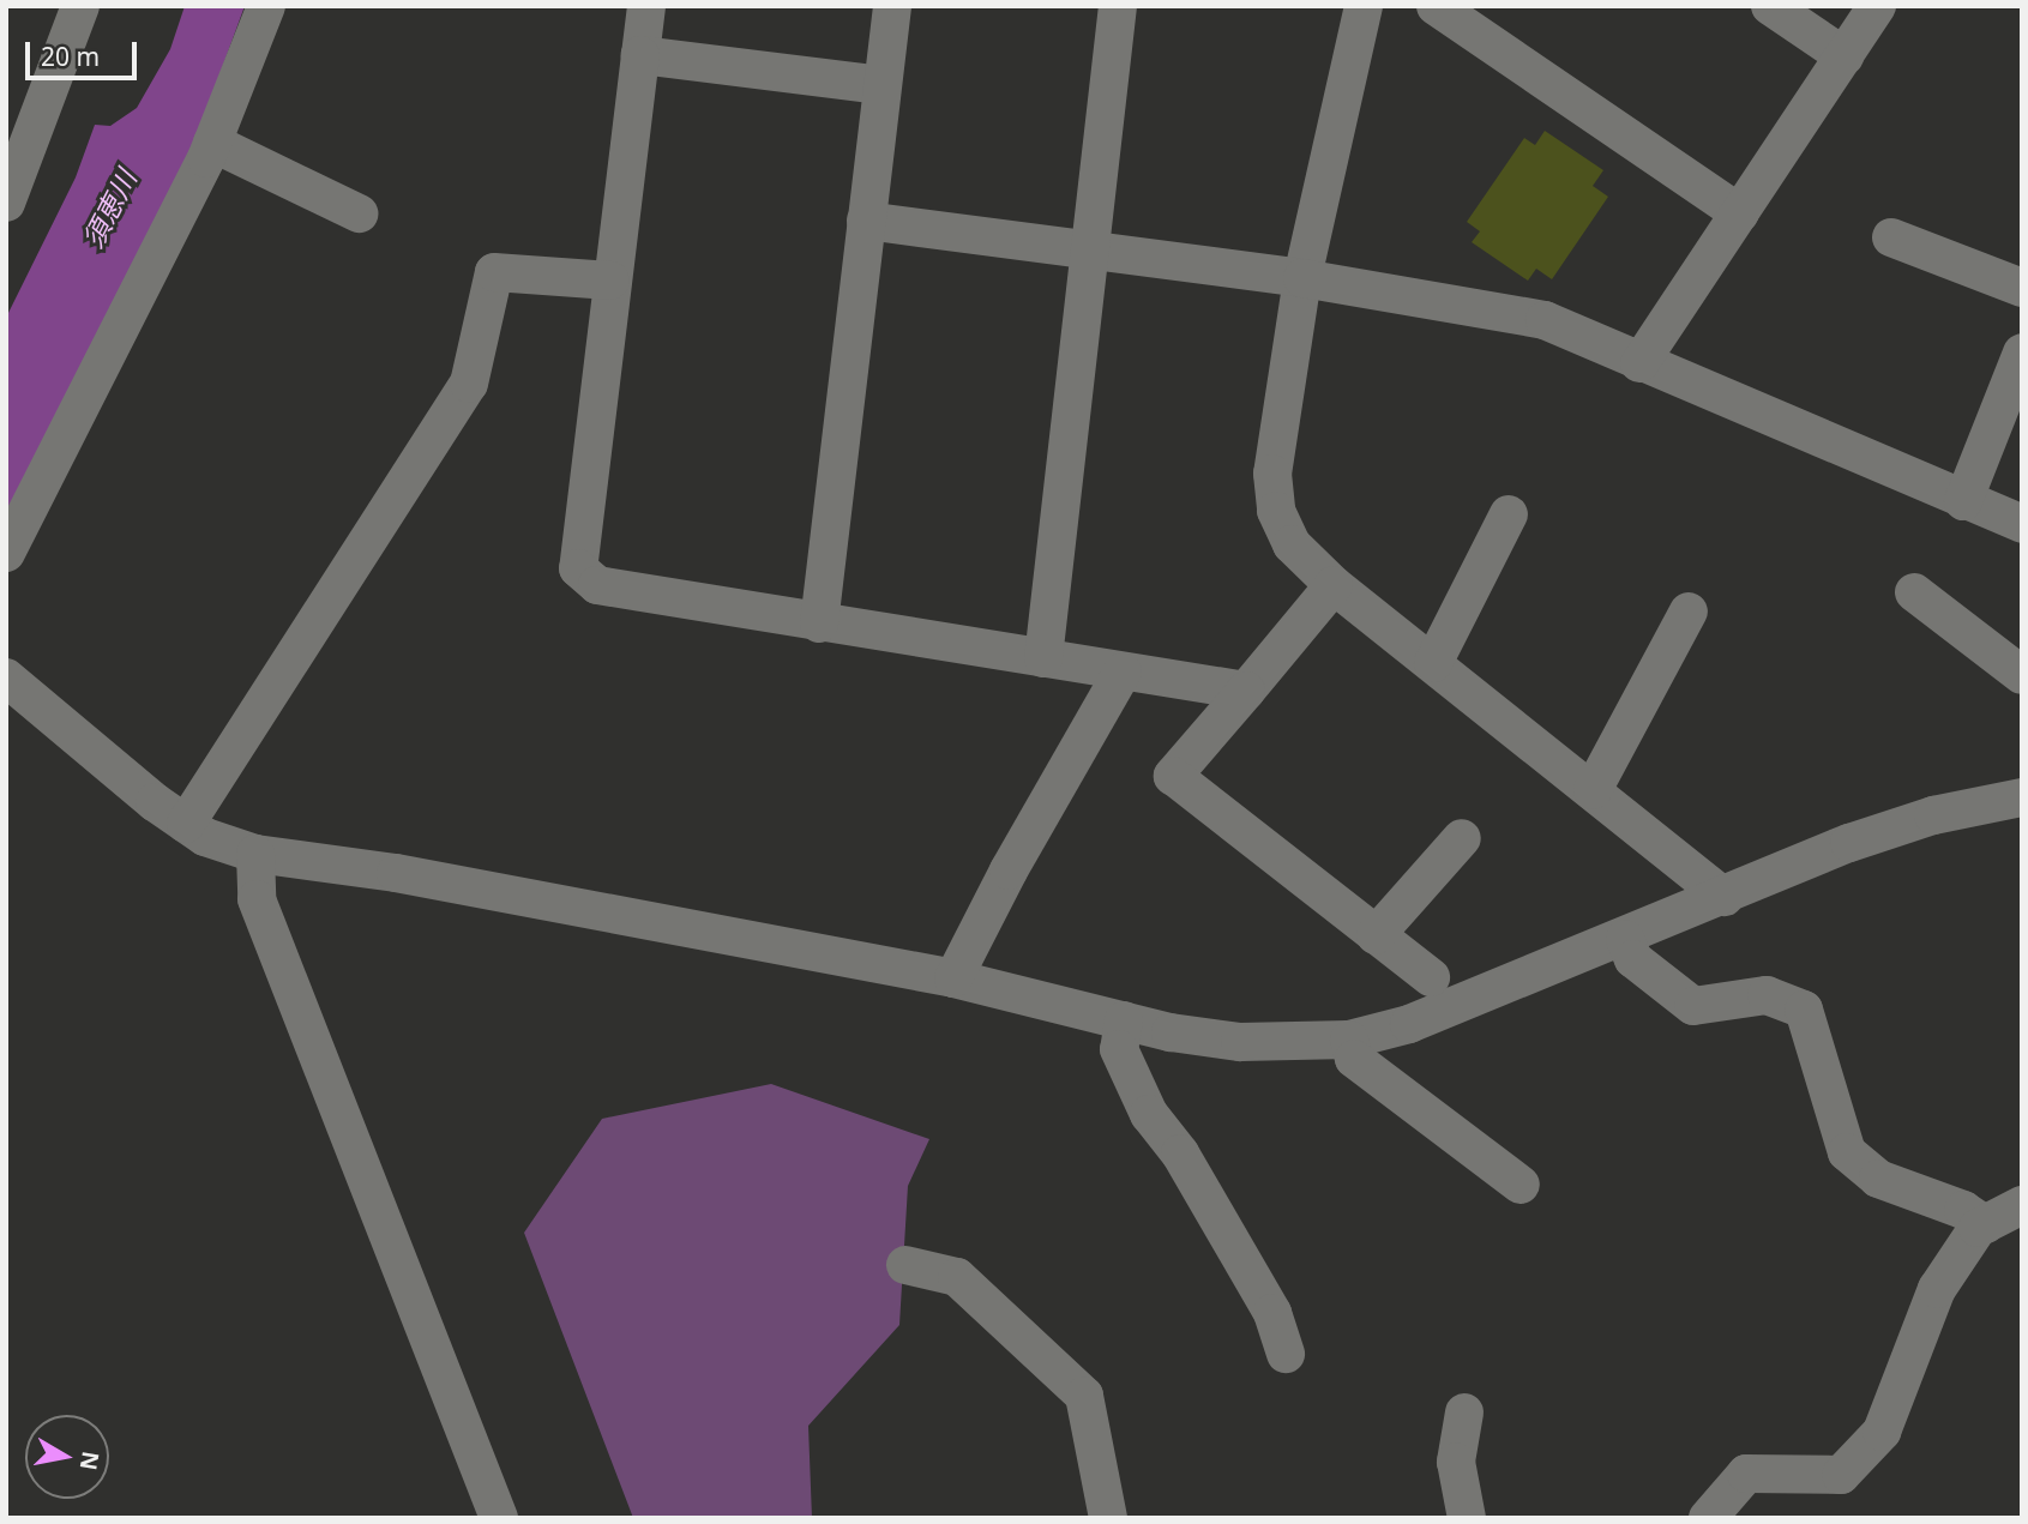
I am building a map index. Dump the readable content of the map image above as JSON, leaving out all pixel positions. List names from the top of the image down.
{
  "water": ["須恵川"],
  "scale_bar": "20 m",
  "north": "right"
}
